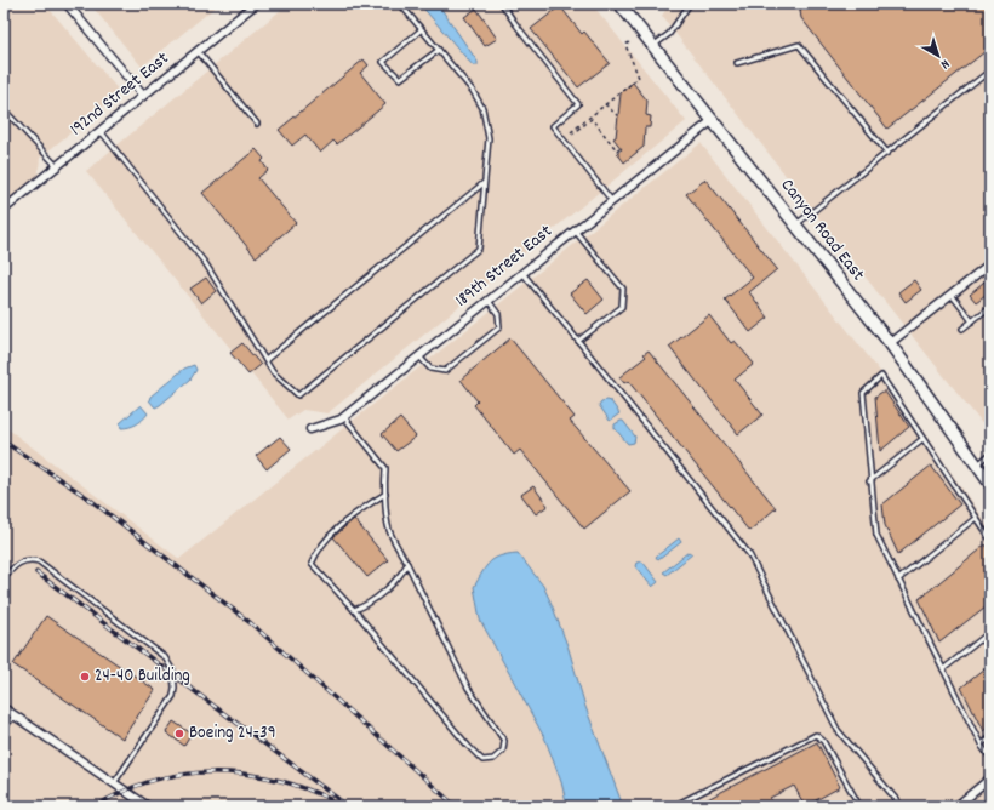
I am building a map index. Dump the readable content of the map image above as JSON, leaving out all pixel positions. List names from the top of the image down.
{
  "streets": {
    "main road": ["Canyon Road East"],
    "street": ["192nd Street East", "189th Street East"]
  },
  "crossings": [
    ["Canyon Road East", "189th Street East"]
  ],
  "places": ["24-40 Building", "Boeing 24-39"],
  "north": "bottom right"
}
